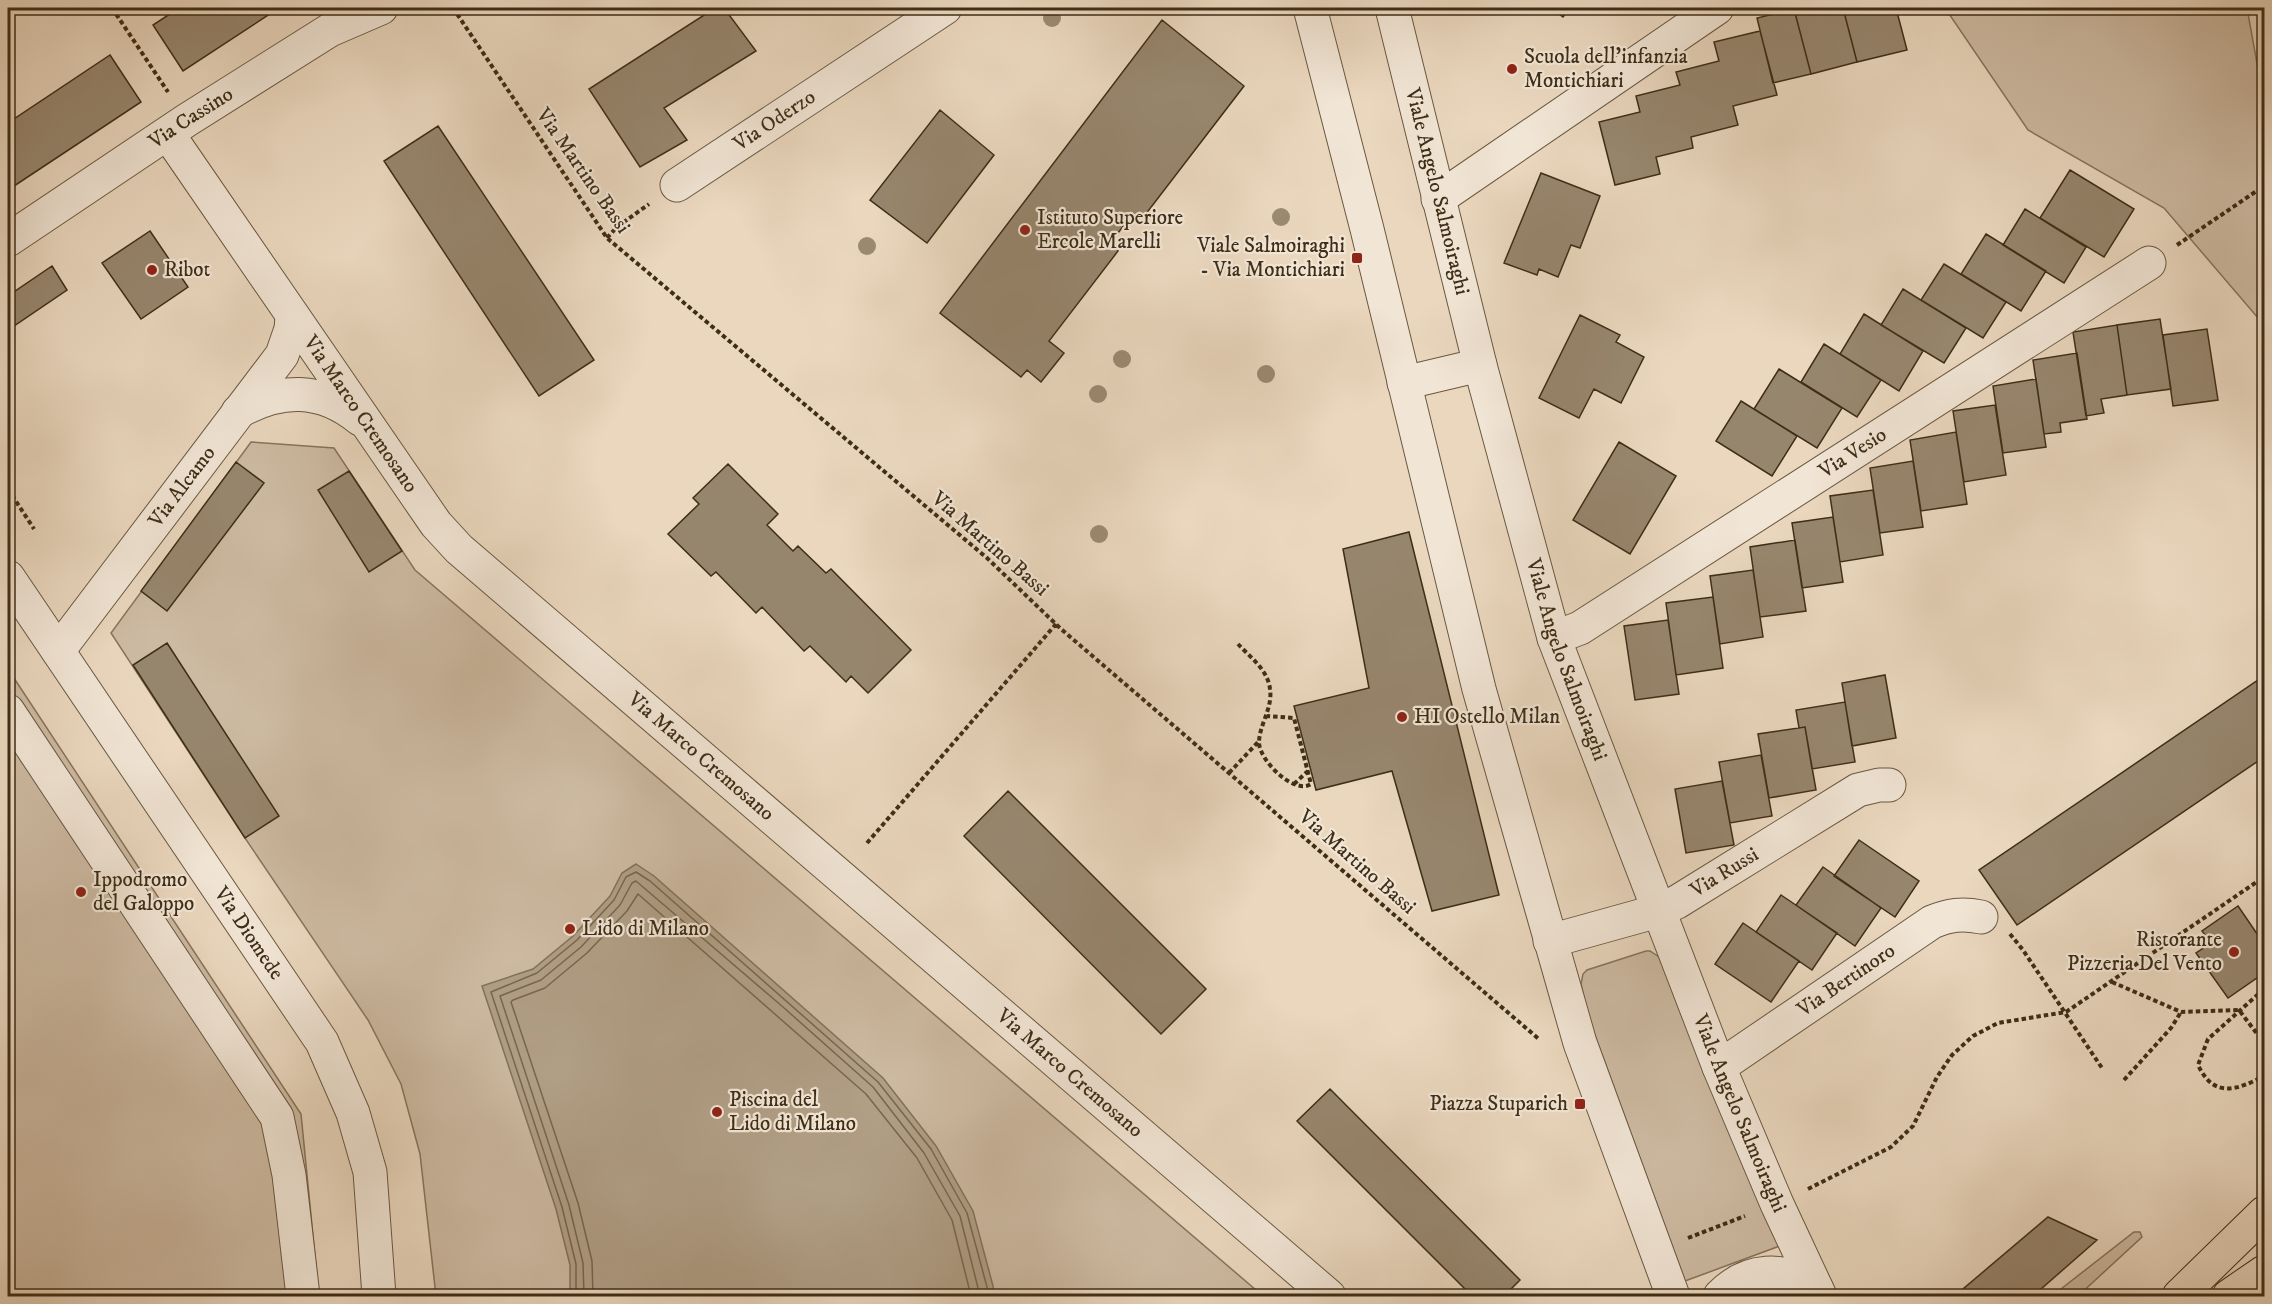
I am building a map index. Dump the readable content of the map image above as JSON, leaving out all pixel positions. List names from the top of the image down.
{
  "streets": {
    "street": [
      "Via Cassino",
      "Via Oderzo",
      "Viale Angelo Salmoiraghi",
      "Via Marco Cremosano",
      "Via Vesio",
      "Via Alcamo",
      "Via Russi",
      "Via Diomede",
      "Via Bertinoro"
    ],
    "path": ["Via Martino Bassi"]
  },
  "crossings": [
    ["Via Cassino", "Via Marco Cremosano"],
    ["Viale Angelo Salmoiraghi", "Via Vesio"],
    ["Viale Angelo Salmoiraghi", "Via Russi"],
    ["Viale Angelo Salmoiraghi", "Via Bertinoro"],
    ["Via Marco Cremosano", "Via Alcamo"],
    ["Via Alcamo", "Via Diomede"]
  ],
  "places": {
    "other": [
      "Scuola dell'infanzia Montichiari",
      "Istituto Superiore Ercole Marelli",
      "Ribot",
      "HI Ostello Milan",
      "Ippodromo del Galoppo",
      "Lido di Milano",
      "Ristorante Pizzeria Del Vento",
      "Piscina del Lido di Milano"
    ],
    "transit": ["Viale Salmoiraghi - Via Montichiari", "Piazza Stuparich"]
  }
}
